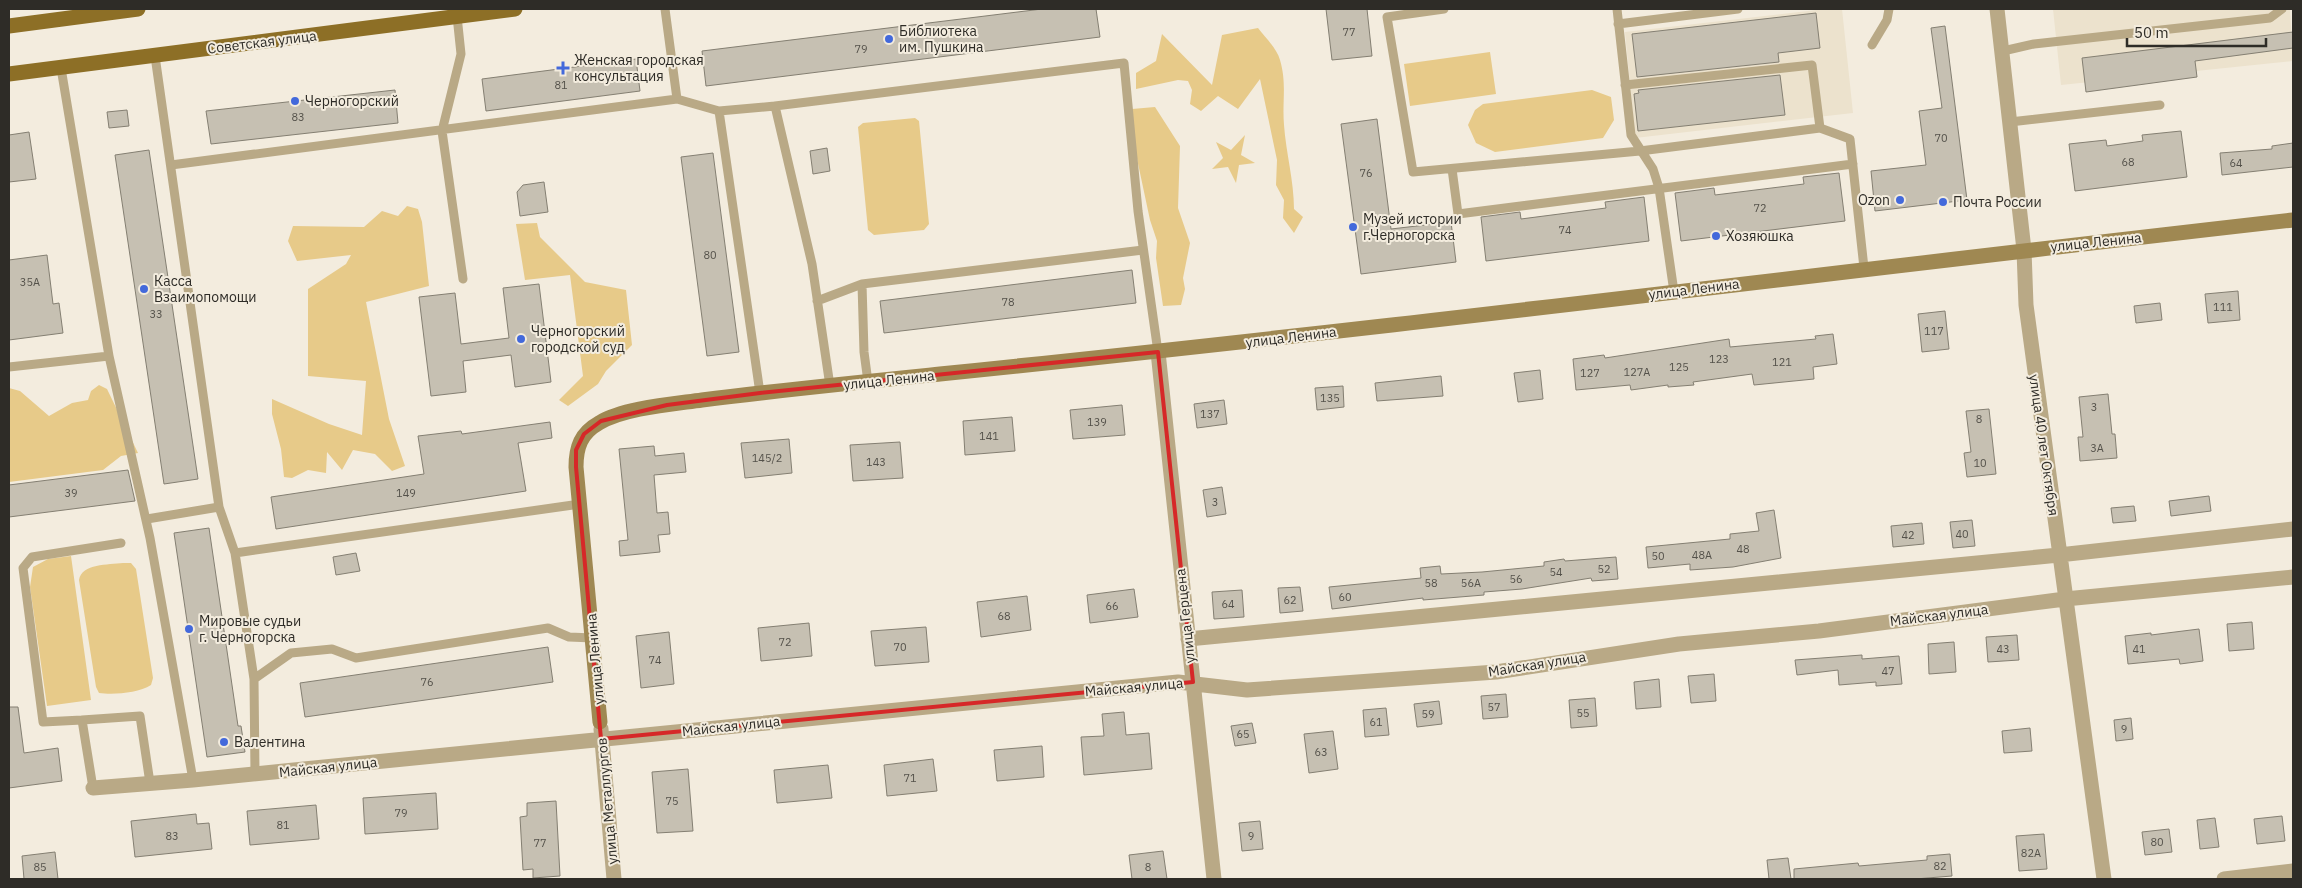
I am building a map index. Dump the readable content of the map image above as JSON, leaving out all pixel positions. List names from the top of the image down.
{
  "streets": {
    "main road": ["Советская улица"],
    "street": [
      "улица Ленина",
      "улица 40 лет Октября",
      "Майская улица",
      "улица Герцена",
      "улица Металлургов"
    ]
  },
  "crossings": [
    ["улица Ленина", "улица 40 лет Октября"],
    ["улица Ленина", "улица Герцена"],
    ["улица Ленина", "улица Металлургов"],
    ["улица 40 лет Октября", "Майская улица"],
    ["Майская улица", "улица Герцена"],
    ["Майская улица", "улица Металлургов"]
  ],
  "places": {
    "other": [
      "Библиотека им. Пушкина",
      "Черногорский",
      "Ozon",
      "Почта России",
      "Музей истории г.Черногорска",
      "Хозяюшка",
      "Касса Взаимопомощи",
      "Черногорский городской суд",
      "Мировые судьи г. Черногорска",
      "Валентина"
    ],
    "health": ["Женская городская консультация"]
  },
  "house_numbers": [
    "77",
    "79",
    "81",
    "83",
    "70",
    "68",
    "64",
    "76",
    "72",
    "74",
    "80",
    "35А",
    "78",
    "111",
    "33",
    "117",
    "123",
    "121",
    "125",
    "127А",
    "127",
    "135",
    "3",
    "137",
    "8",
    "139",
    "141",
    "3А",
    "145/2",
    "143",
    "10",
    "39",
    "149",
    "3",
    "40",
    "42",
    "48",
    "48А",
    "50",
    "52",
    "54",
    "56",
    "58",
    "56А",
    "60",
    "62",
    "64",
    "66",
    "68",
    "72",
    "70",
    "43",
    "41",
    "74",
    "47",
    "76",
    "57",
    "55",
    "59",
    "61",
    "9",
    "65",
    "63",
    "71",
    "75",
    "79",
    "81",
    "83",
    "9",
    "80",
    "77",
    "82А",
    "82",
    "85",
    "8"
  ],
  "scale_bar": "50 m"
}
